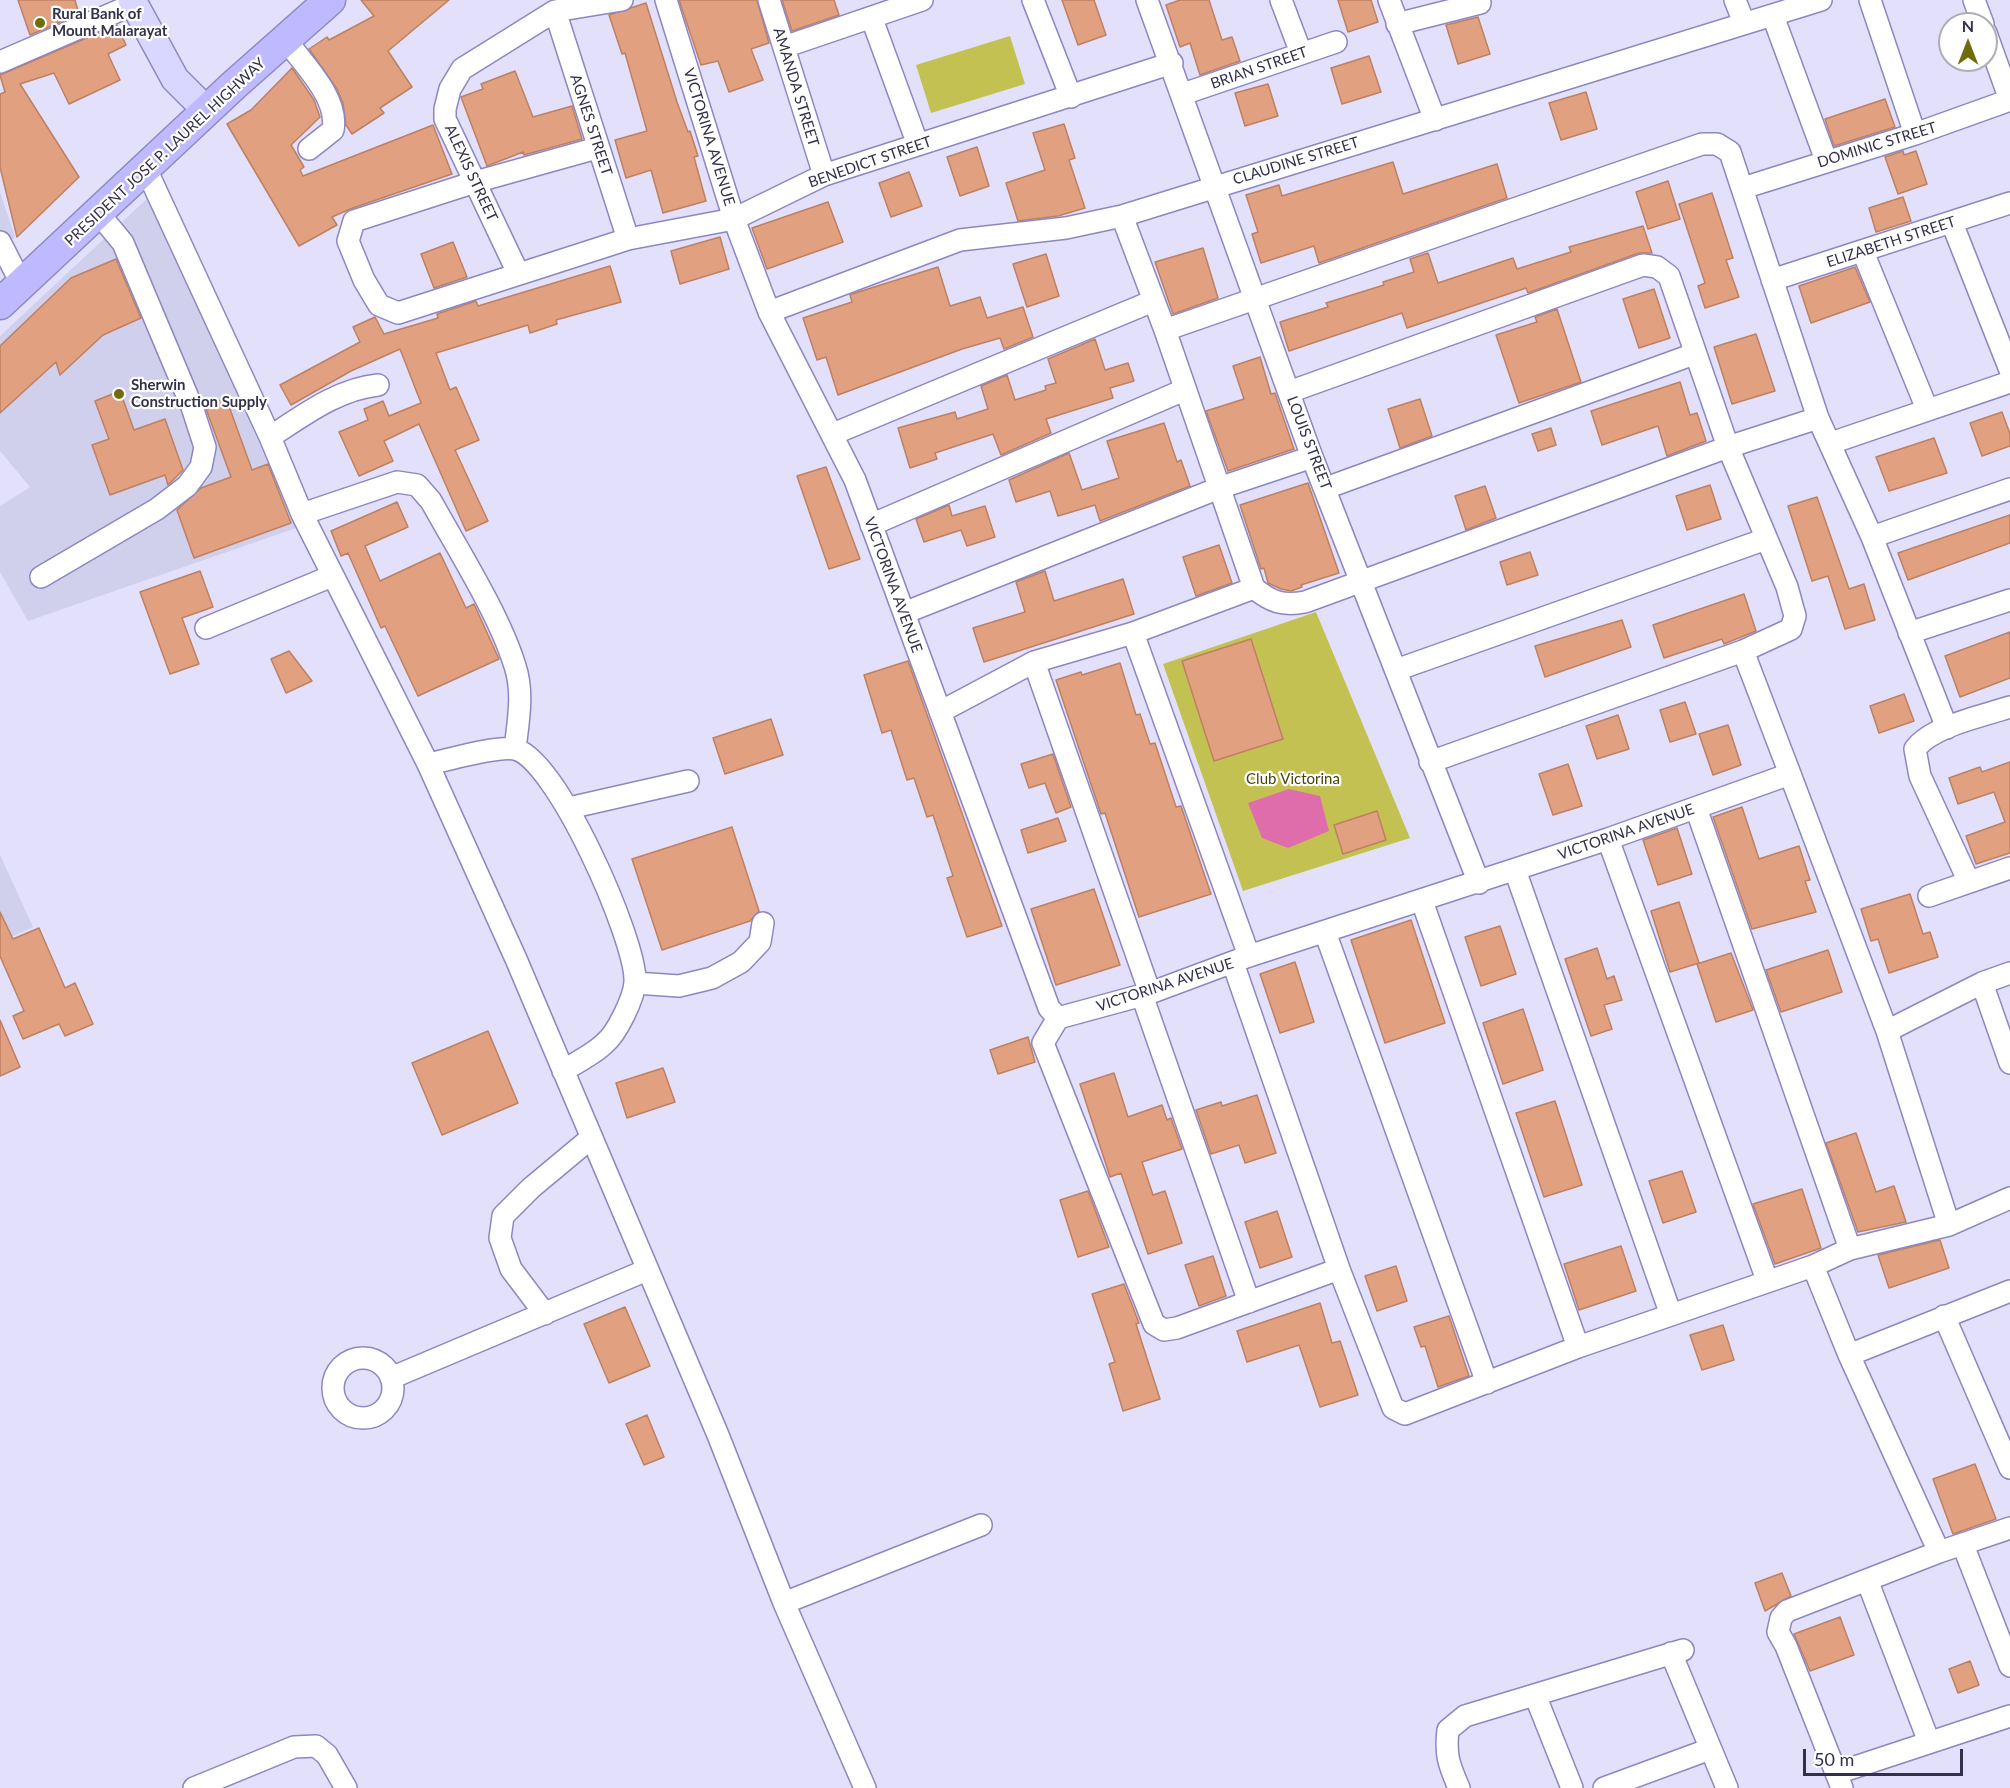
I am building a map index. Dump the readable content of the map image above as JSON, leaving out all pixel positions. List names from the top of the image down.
{
  "streets": {
    "highway": ["PRESIDENT JOSE P. LAUREL HIGHWAY"],
    "street": [
      "BRIAN STREET",
      "AMANDA STREET",
      "AGNES STREET",
      "VICTORINA AVENUE",
      "DOMINIC STREET",
      "CLAUDINE STREET",
      "BENEDICT STREET",
      "ALEXIS STREET",
      "ELIZABETH STREET",
      "LOUIS STREET"
    ]
  },
  "crossings": [
    ["BRIAN STREET", "LOUIS STREET"],
    ["AMANDA STREET", "BENEDICT STREET"],
    ["AGNES STREET", "BENEDICT STREET"],
    ["AGNES STREET", "ALEXIS STREET"],
    ["VICTORINA AVENUE", "CLAUDINE STREET"],
    ["VICTORINA AVENUE", "BENEDICT STREET"],
    ["VICTORINA AVENUE", "LOUIS STREET"],
    ["CLAUDINE STREET", "LOUIS STREET"],
    ["BENEDICT STREET", "ALEXIS STREET"],
    ["BENEDICT STREET", "LOUIS STREET"]
  ],
  "parks": ["Club Victorina"],
  "places": ["Rural Bank of Mount Malarayat", "Sherwin Construction Supply"],
  "scale_bar": "50 m",
  "north": "top"
}
